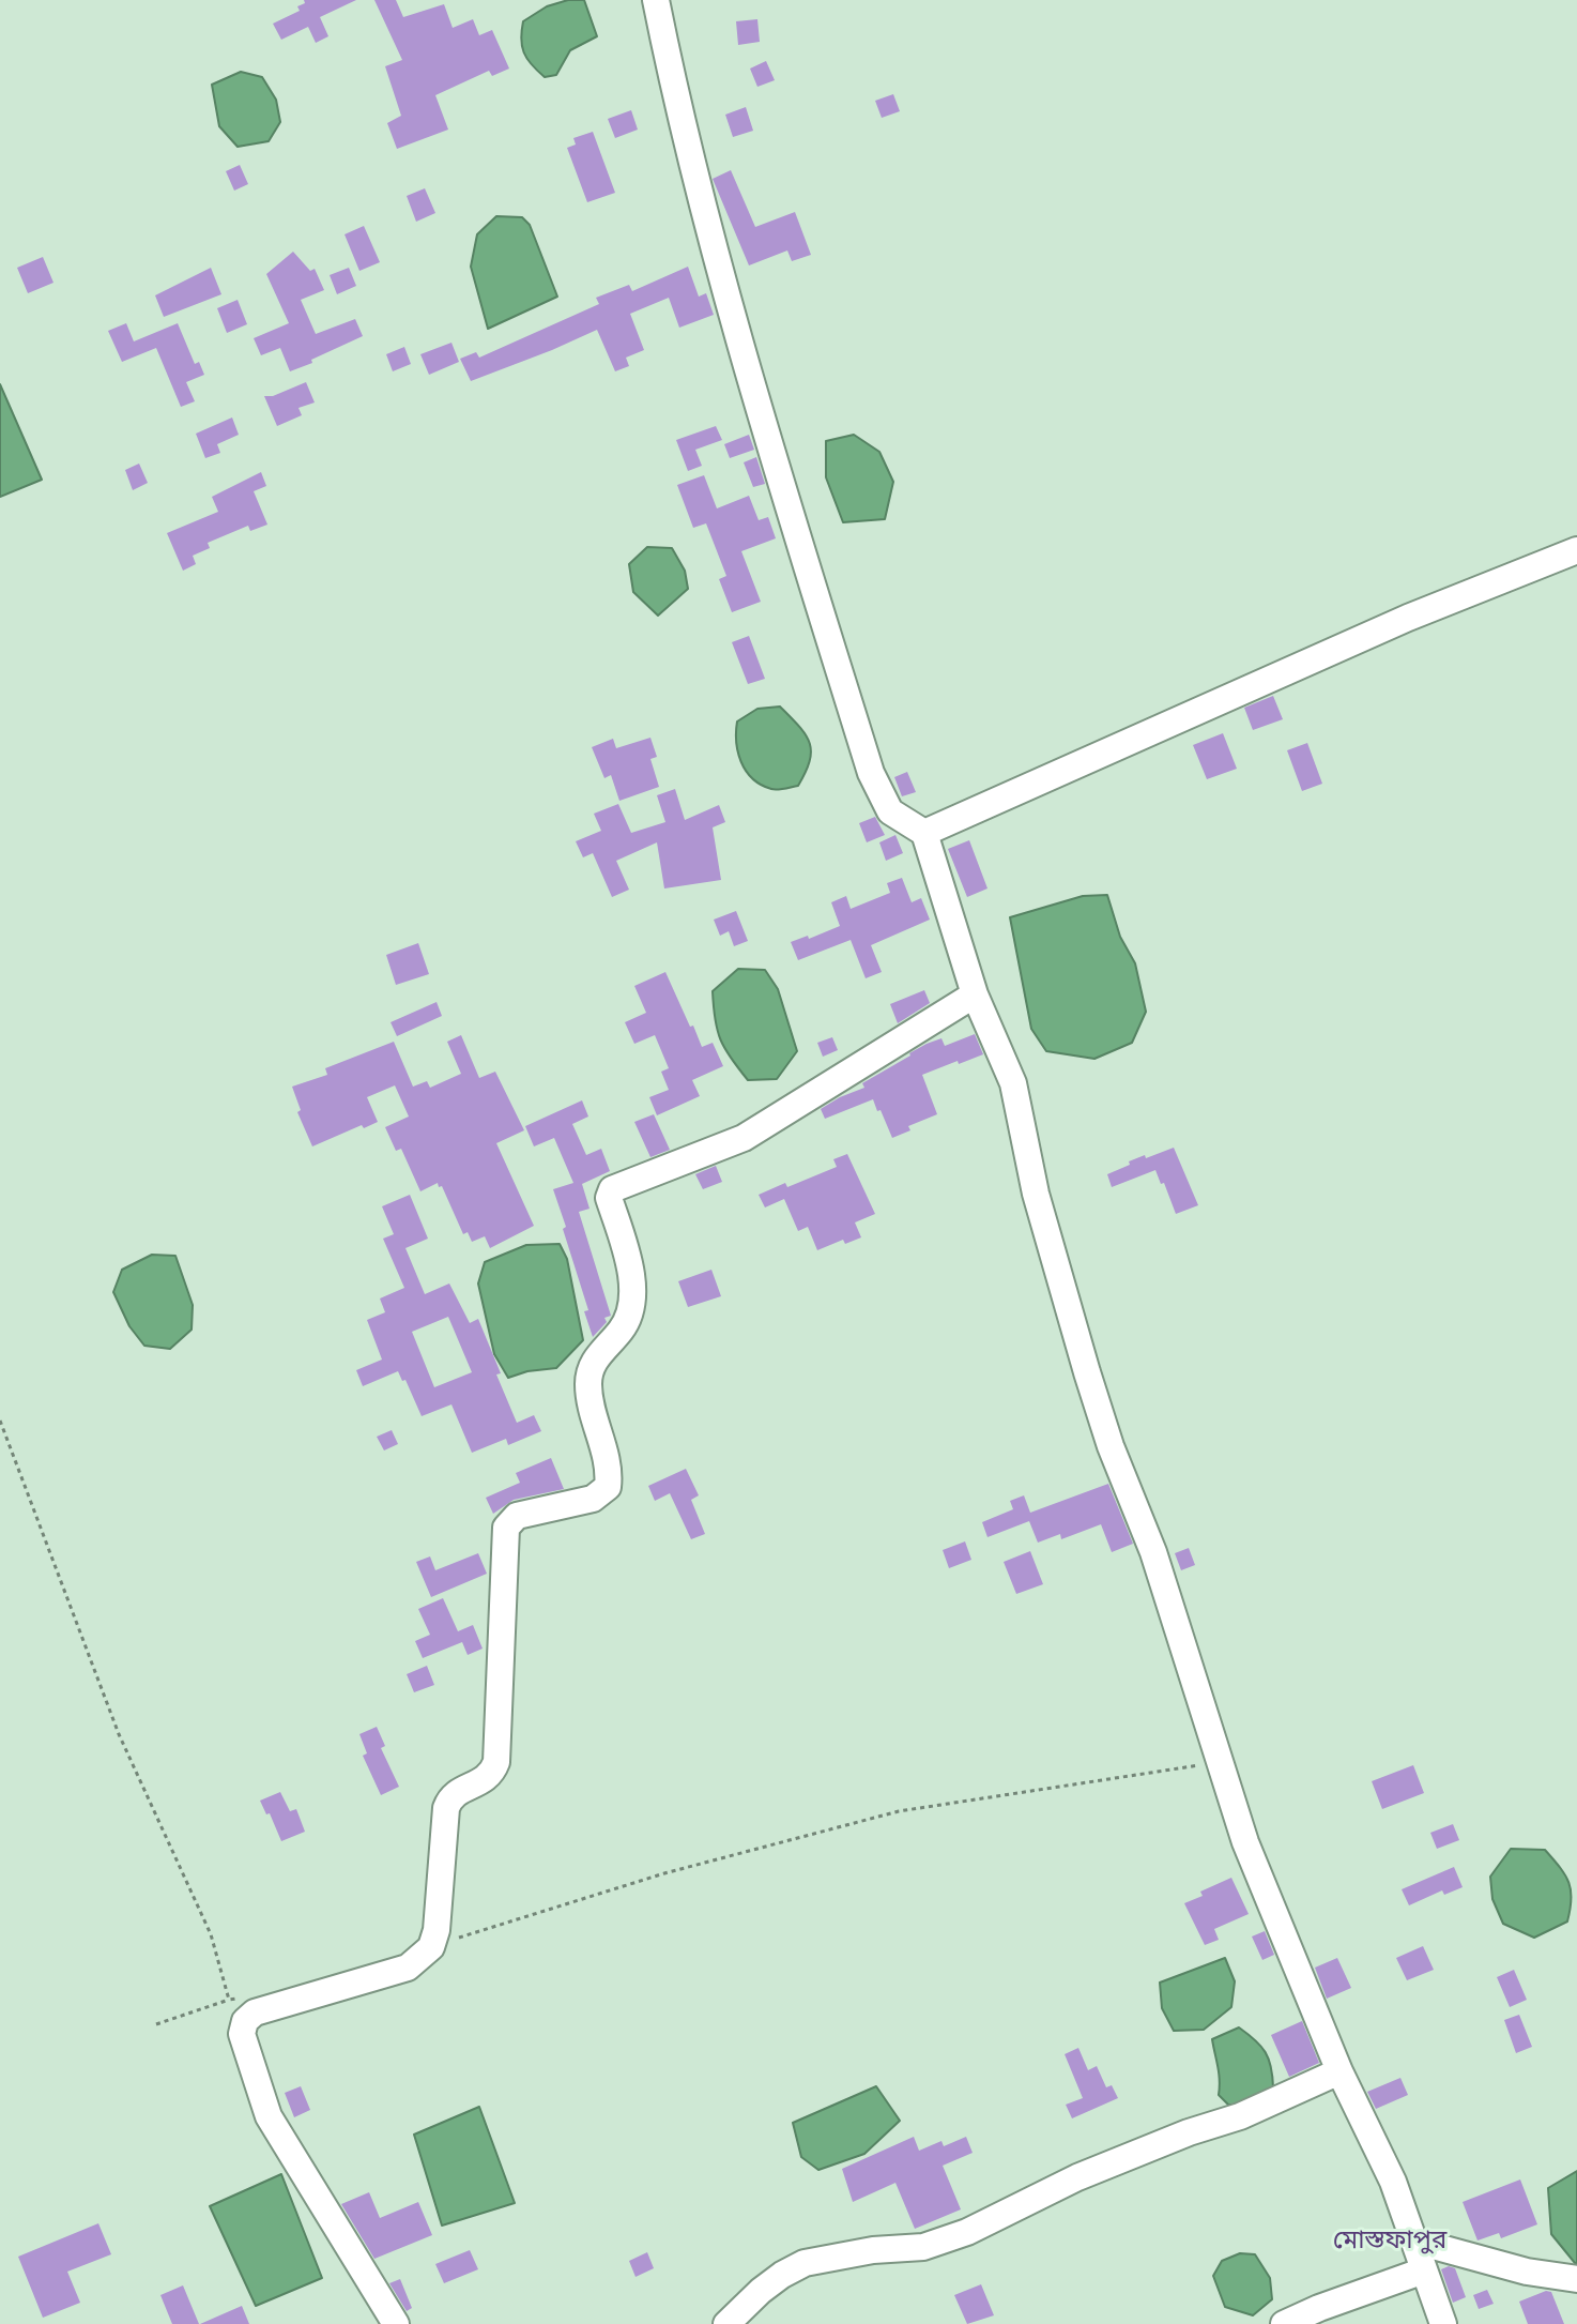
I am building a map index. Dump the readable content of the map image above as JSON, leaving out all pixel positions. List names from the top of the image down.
{
  "districts": ["মোস্তফাপুর"]
}
